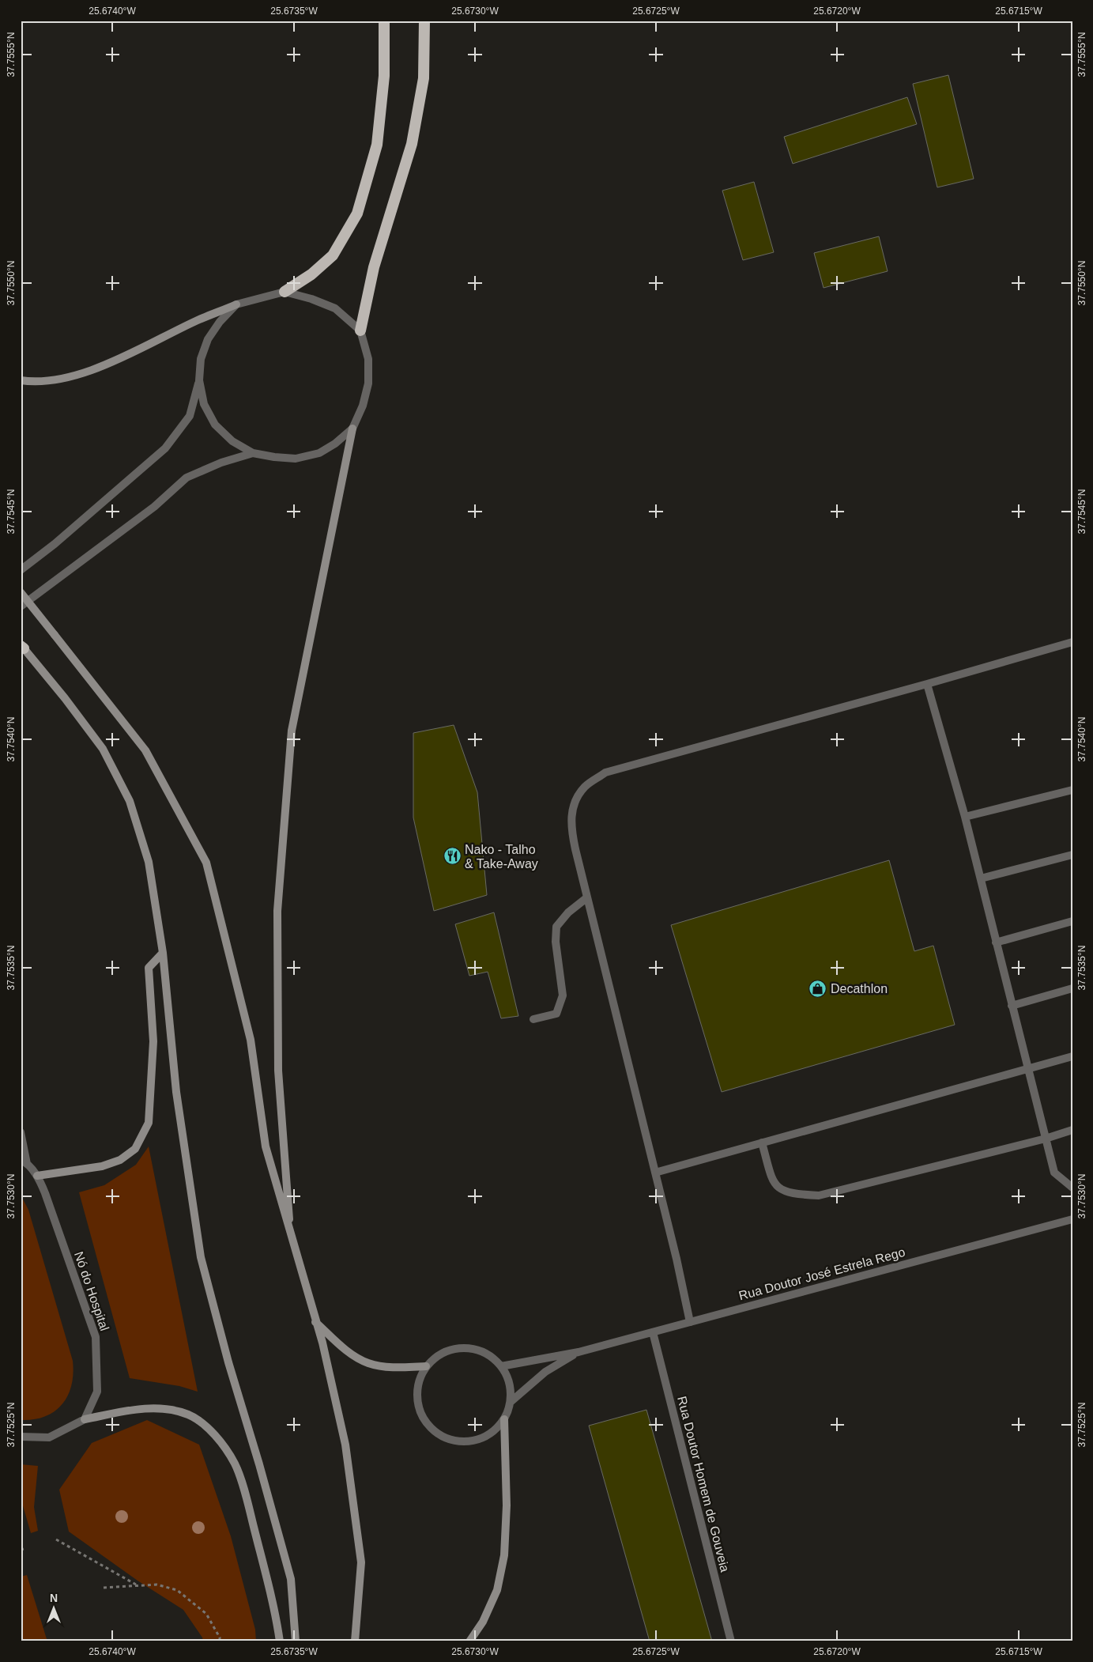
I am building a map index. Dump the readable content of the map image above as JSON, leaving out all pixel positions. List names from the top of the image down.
{
  "streets": {
    "street": ["Rua Doutor José Estrela Rego", "Nó do Hospital", "Rua Doutor Homem de Gouveia"]
  },
  "crossings": [
    ["Rua Doutor José Estrela Rego", "Rua Doutor Homem de Gouveia"]
  ],
  "places": {
    "restaurant": ["Nako - Talho & Take-Away"],
    "shop": ["Decathlon"]
  },
  "north": "top",
  "coordinates": [
    "25.6740°W",
    "25.6735°W",
    "25.6730°W",
    "25.6725°W",
    "25.6720°W",
    "25.6715°W",
    "37.7555°N",
    "37.7550°N",
    "37.7545°N",
    "37.7540°N",
    "37.7535°N",
    "37.7530°N",
    "37.7525°N"
  ]
}
